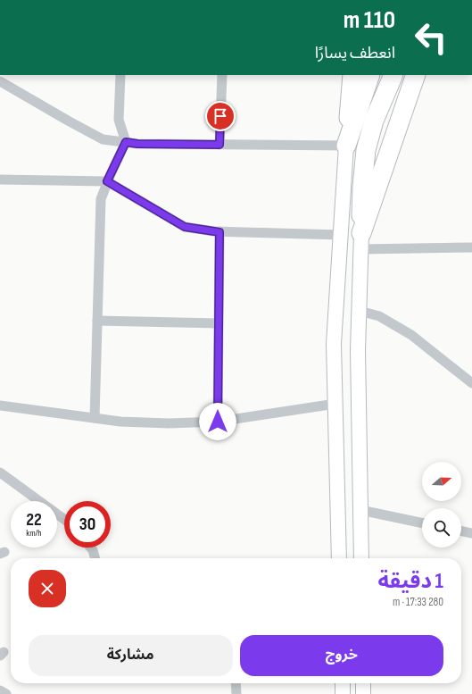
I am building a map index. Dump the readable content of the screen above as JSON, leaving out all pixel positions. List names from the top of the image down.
{
  "north": "right",
  "page": {
    "turn": ["110 m", "انعطف يسارًا"],
    "speed": "22 km/h",
    "limit": "30",
    "heading": ["1 دقيقة", "280 m · 17:33"],
    "buttons": ["خروج", "مشاركة"]
  }
}
